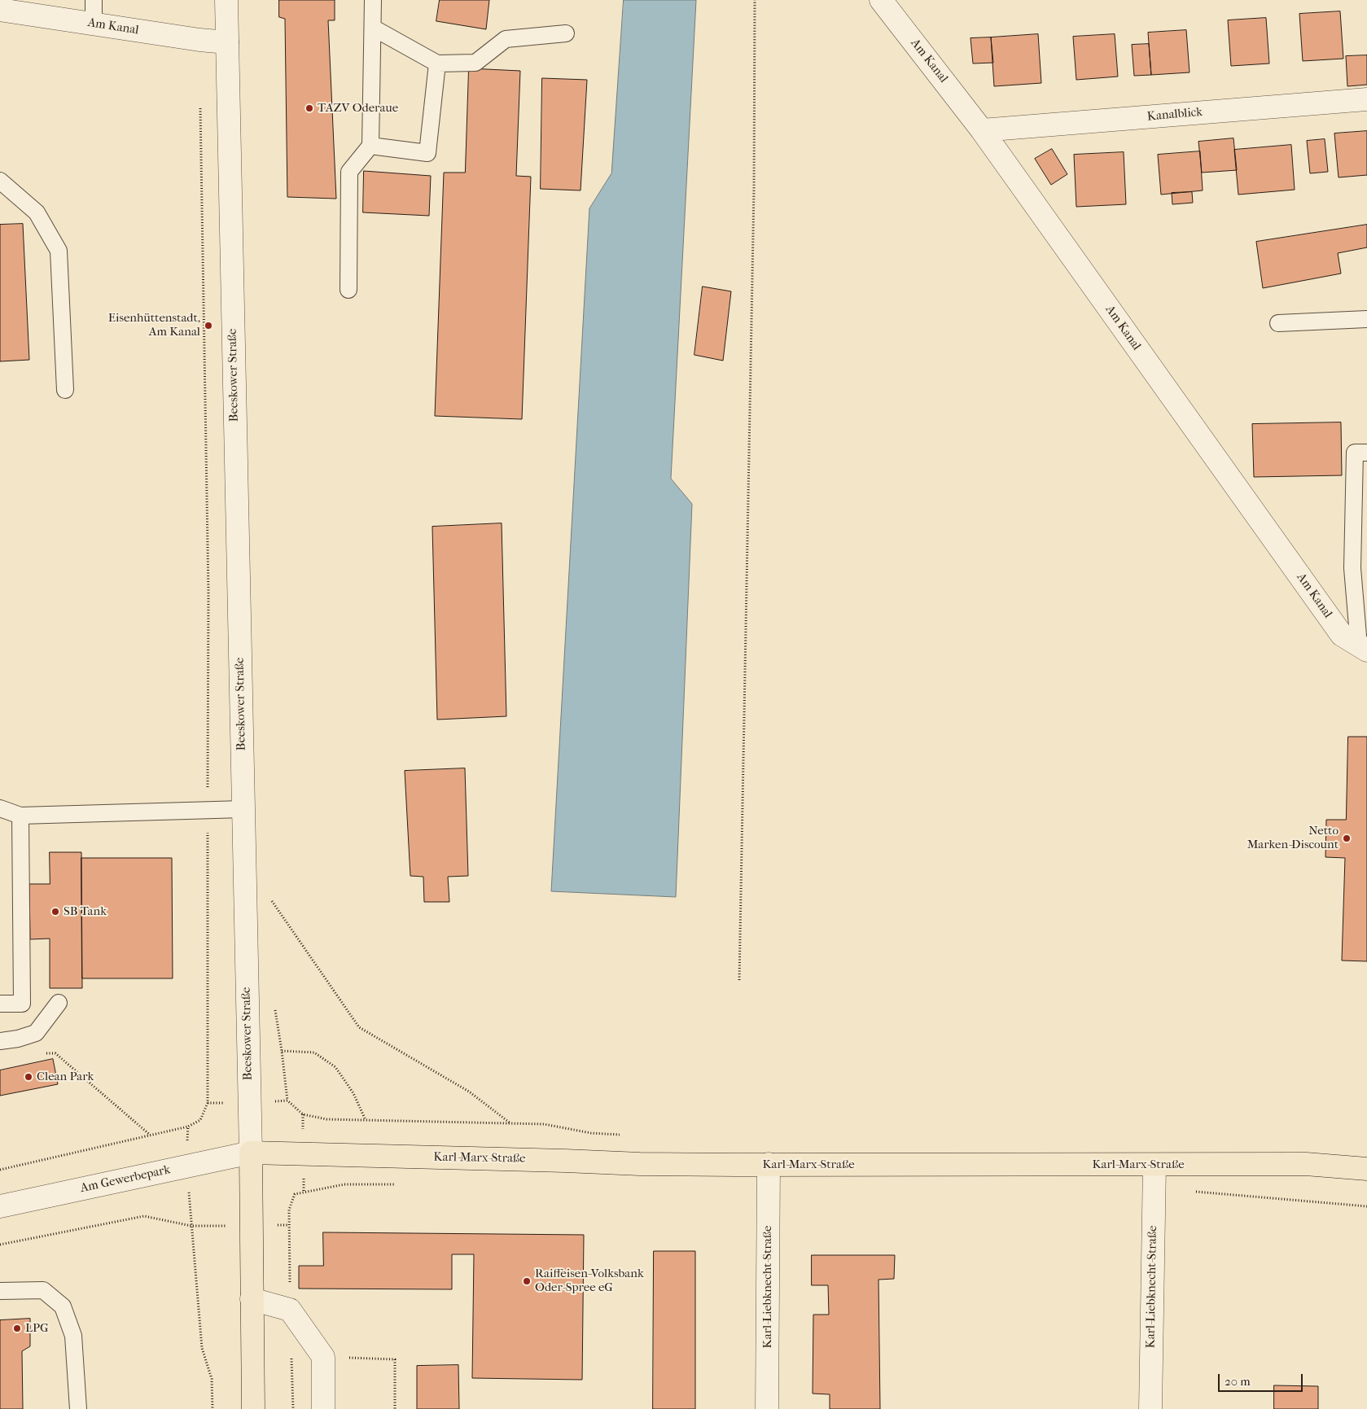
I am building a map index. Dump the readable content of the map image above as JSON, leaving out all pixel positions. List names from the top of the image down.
{
  "streets": {
    "main road": ["Beeskower Straße", "Karl-Marx-Straße"],
    "street": [
      "Am Kanal",
      "Kanalblick",
      "Am Gewerbepark",
      "Karl-Liebknecht-Straße"
    ]
  },
  "crossings": [
    ["Am Kanal", "Kanalblick"],
    ["Am Kanal", "Beeskower Straße"],
    ["Beeskower Straße", "Karl-Marx-Straße"],
    ["Beeskower Straße", "Am Gewerbepark"],
    ["Karl-Marx-Straße", "Am Gewerbepark"],
    ["Karl-Marx-Straße", "Karl-Liebknecht-Straße"]
  ],
  "places": [
    "TAZV Oderaue",
    "Eisenhüttenstadt, Am Kanal",
    "Netto Marken-Discount",
    "SB Tank",
    "Clean Park",
    "Raiffeisen-Volksbank Oder-Spree eG",
    "LPG"
  ],
  "scale_bar": "20 m"
}
